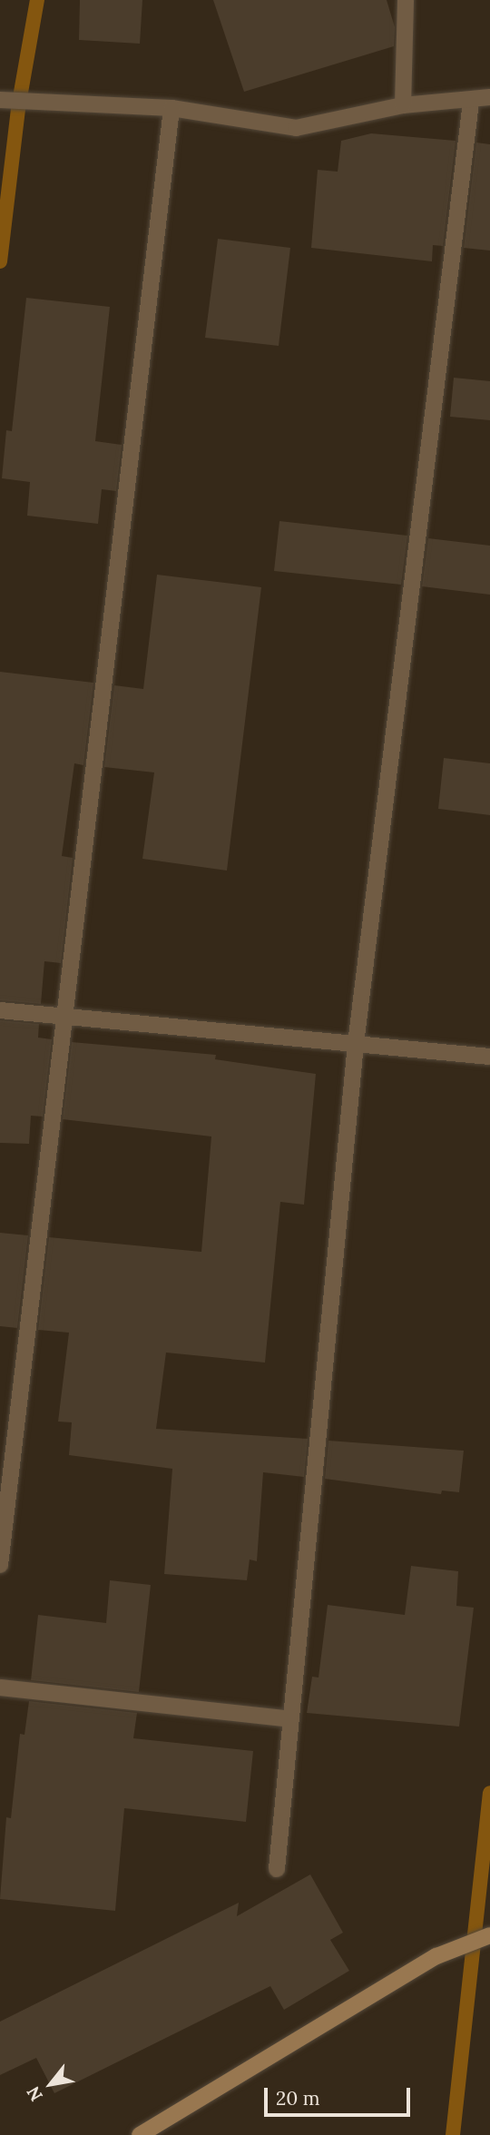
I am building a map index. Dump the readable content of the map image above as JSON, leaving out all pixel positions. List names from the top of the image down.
{
  "scale_bar": "20 m",
  "north": "bottom left"
}
